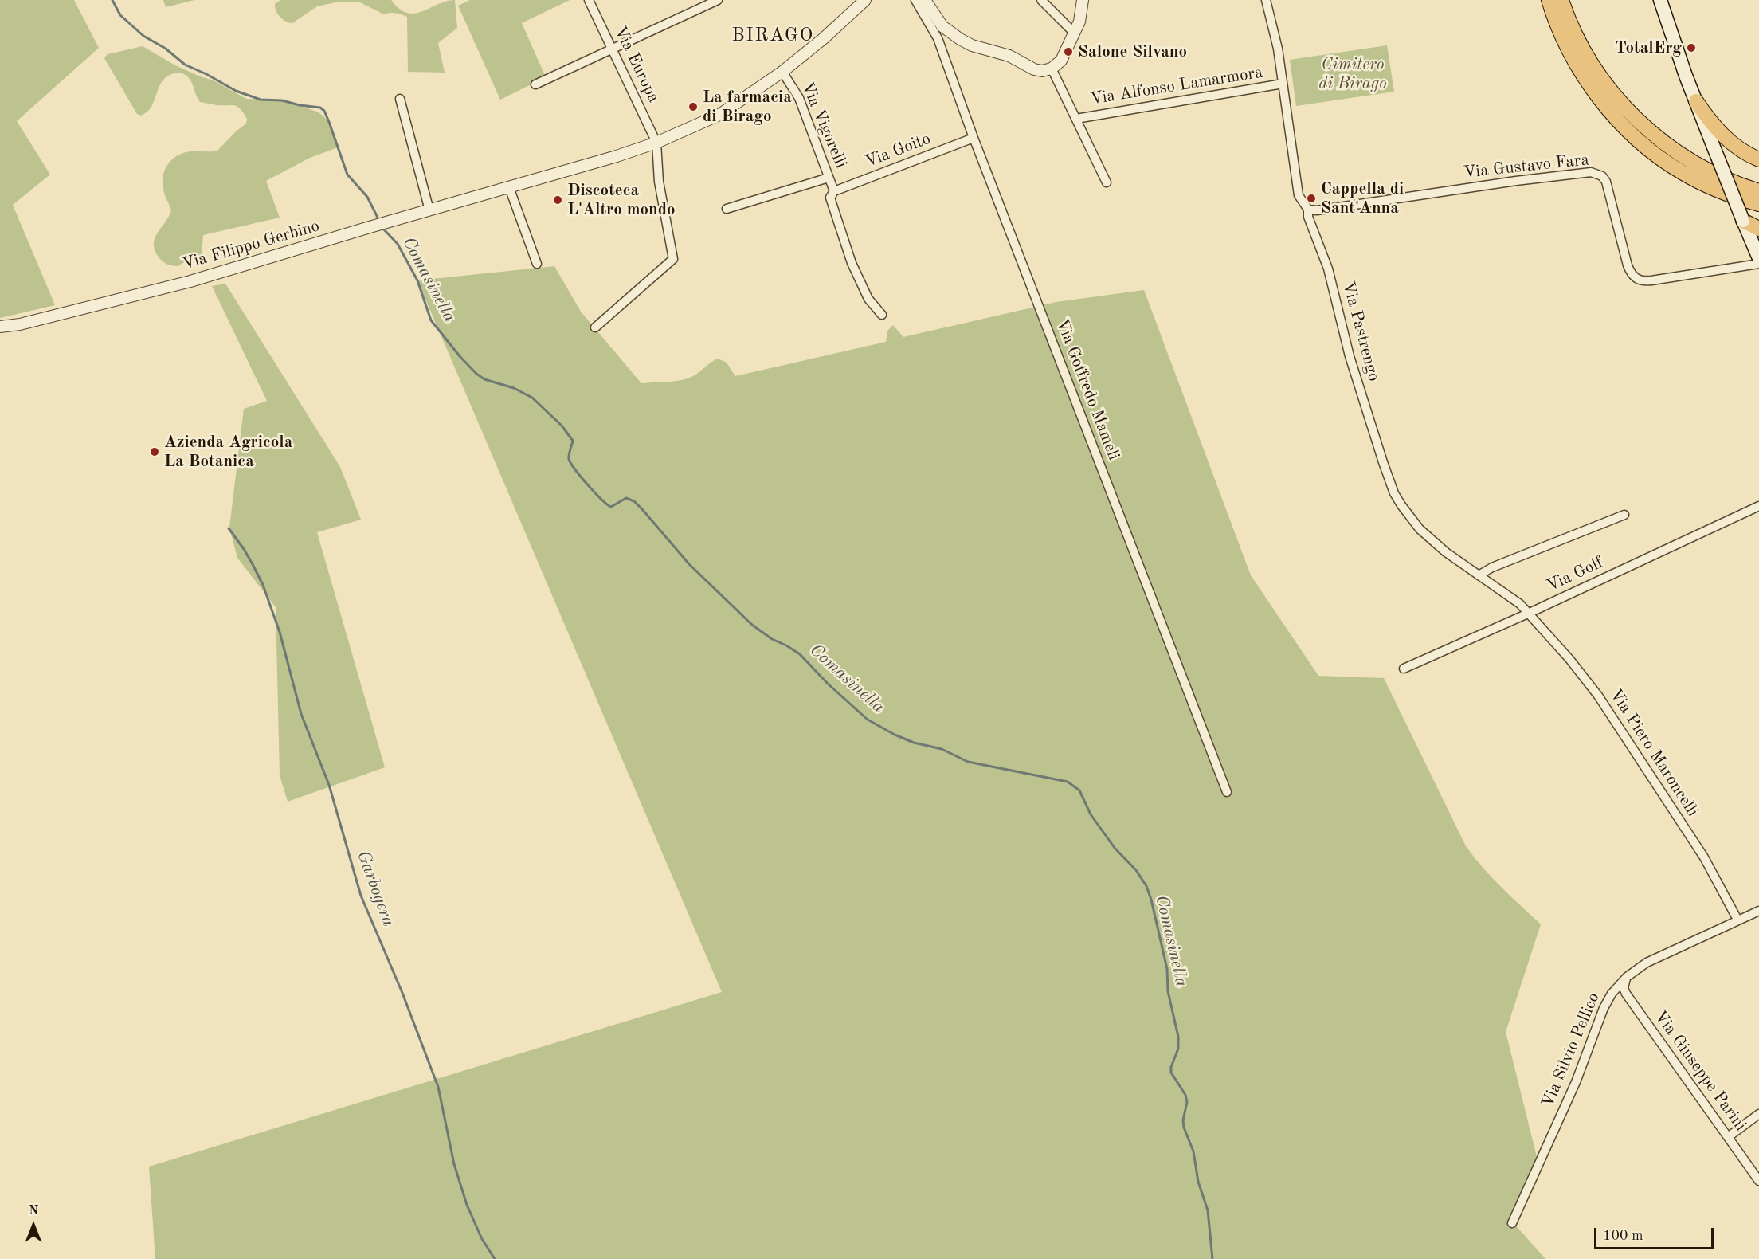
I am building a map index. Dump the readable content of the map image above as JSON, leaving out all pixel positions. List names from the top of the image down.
{
  "streets": {
    "street": [
      "Via Europa",
      "Via Alfonso Lamarmora",
      "Via Vigorelli",
      "Via Goito",
      "Via Gustavo Fara",
      "Via Filippo Gerbino",
      "Via Pastrengo",
      "Via Goffredo Mameli",
      "Via Golf",
      "Via Piero Maroncelli",
      "Via Silvio Pellico",
      "Via Giuseppe Parini"
    ]
  },
  "crossings": [
    ["Via Europa", "Via Filippo Gerbino"],
    ["Via Alfonso Lamarmora", "Via Pastrengo"],
    ["Via Vigorelli", "Via Goito"],
    ["Via Vigorelli", "Via Filippo Gerbino"],
    ["Via Goito", "Via Goffredo Mameli"],
    ["Via Gustavo Fara", "Via Pastrengo"],
    ["Via Pastrengo", "Via Golf"],
    ["Via Pastrengo", "Via Piero Maroncelli"],
    ["Via Golf", "Via Piero Maroncelli"],
    ["Via Piero Maroncelli", "Via Silvio Pellico"],
    ["Via Silvio Pellico", "Via Giuseppe Parini"]
  ],
  "districts": ["BIRAGO"],
  "water": ["Comasinella", "Garbogera"],
  "parks": ["Cimitero di Birago"],
  "places": [
    "TotalErg",
    "Salone Silvano",
    "La farmacia di Birago",
    "Cappella di Sant'Anna",
    "Discoteca L'Altro mondo",
    "Azienda Agricola La Botanica"
  ],
  "scale_bar": "100 m",
  "north": "top"
}
